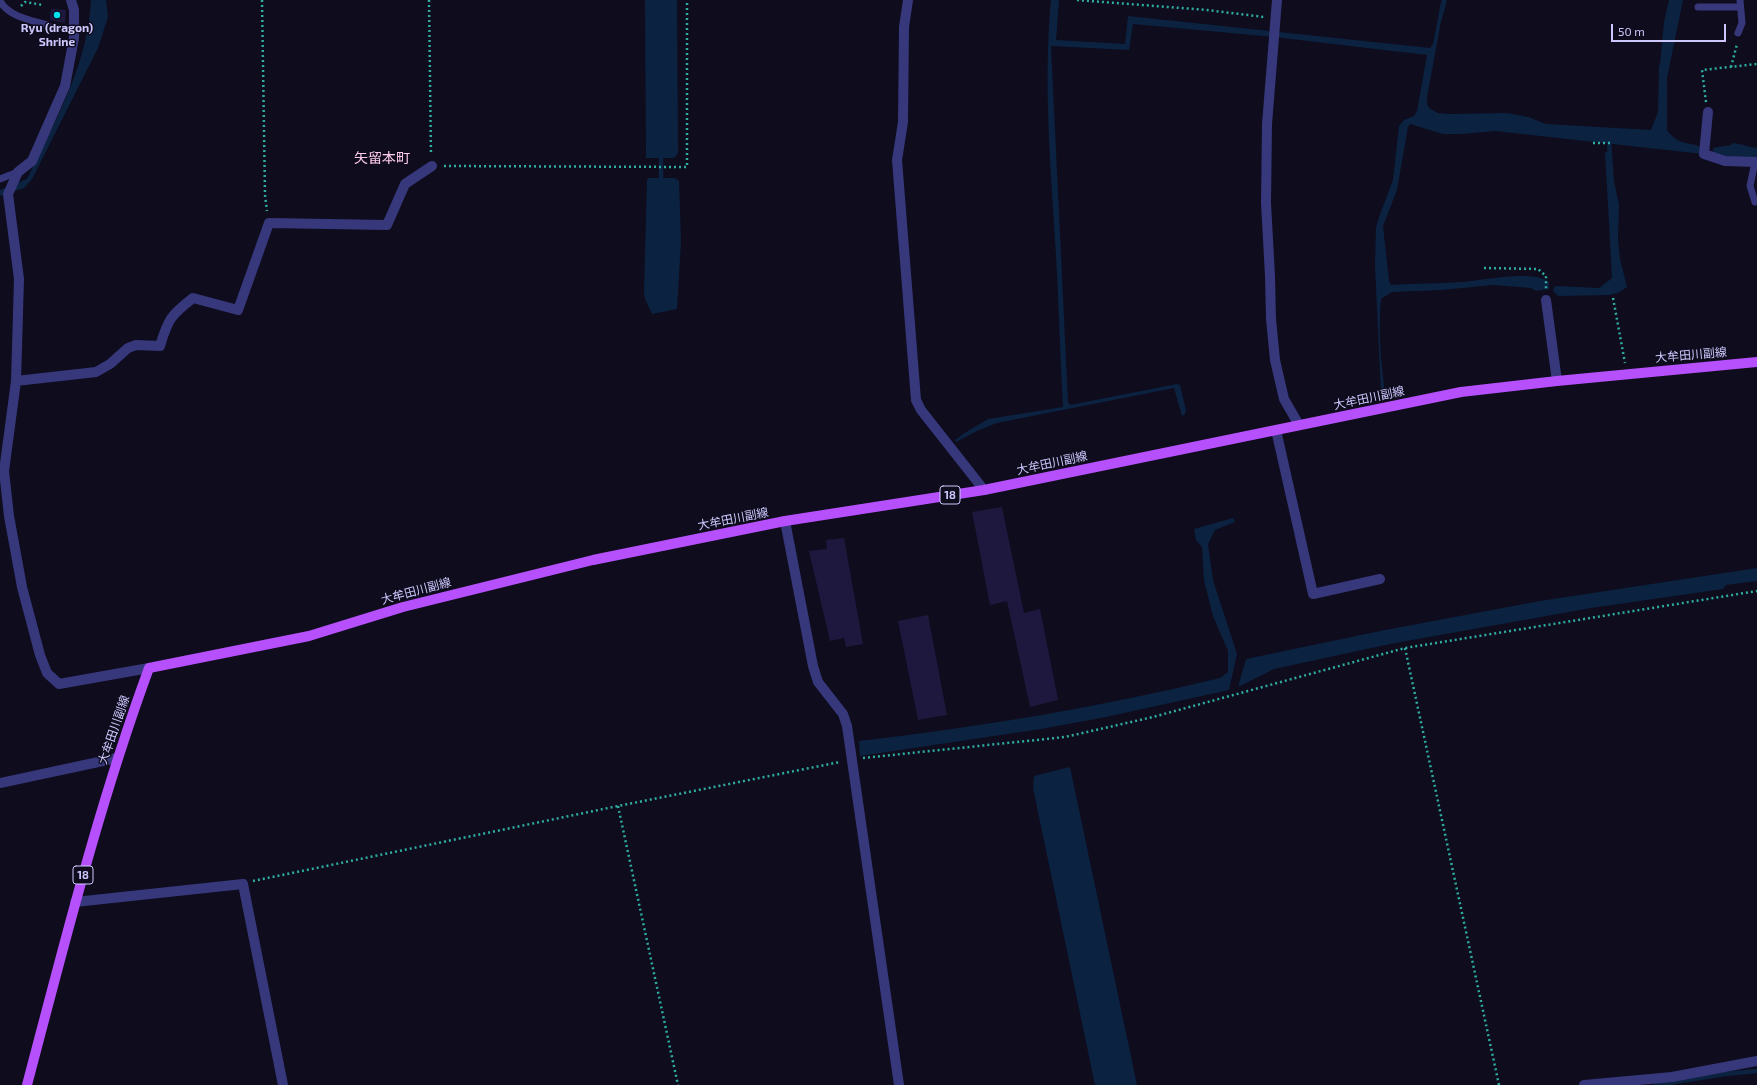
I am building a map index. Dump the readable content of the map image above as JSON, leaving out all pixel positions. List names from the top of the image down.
{
  "streets": {
    "main road": ["大牟田川副線", "18"]
  },
  "districts": ["矢留本町"],
  "places": ["Ryu (dragon) Shrine"],
  "scale_bar": "50 m"
}
